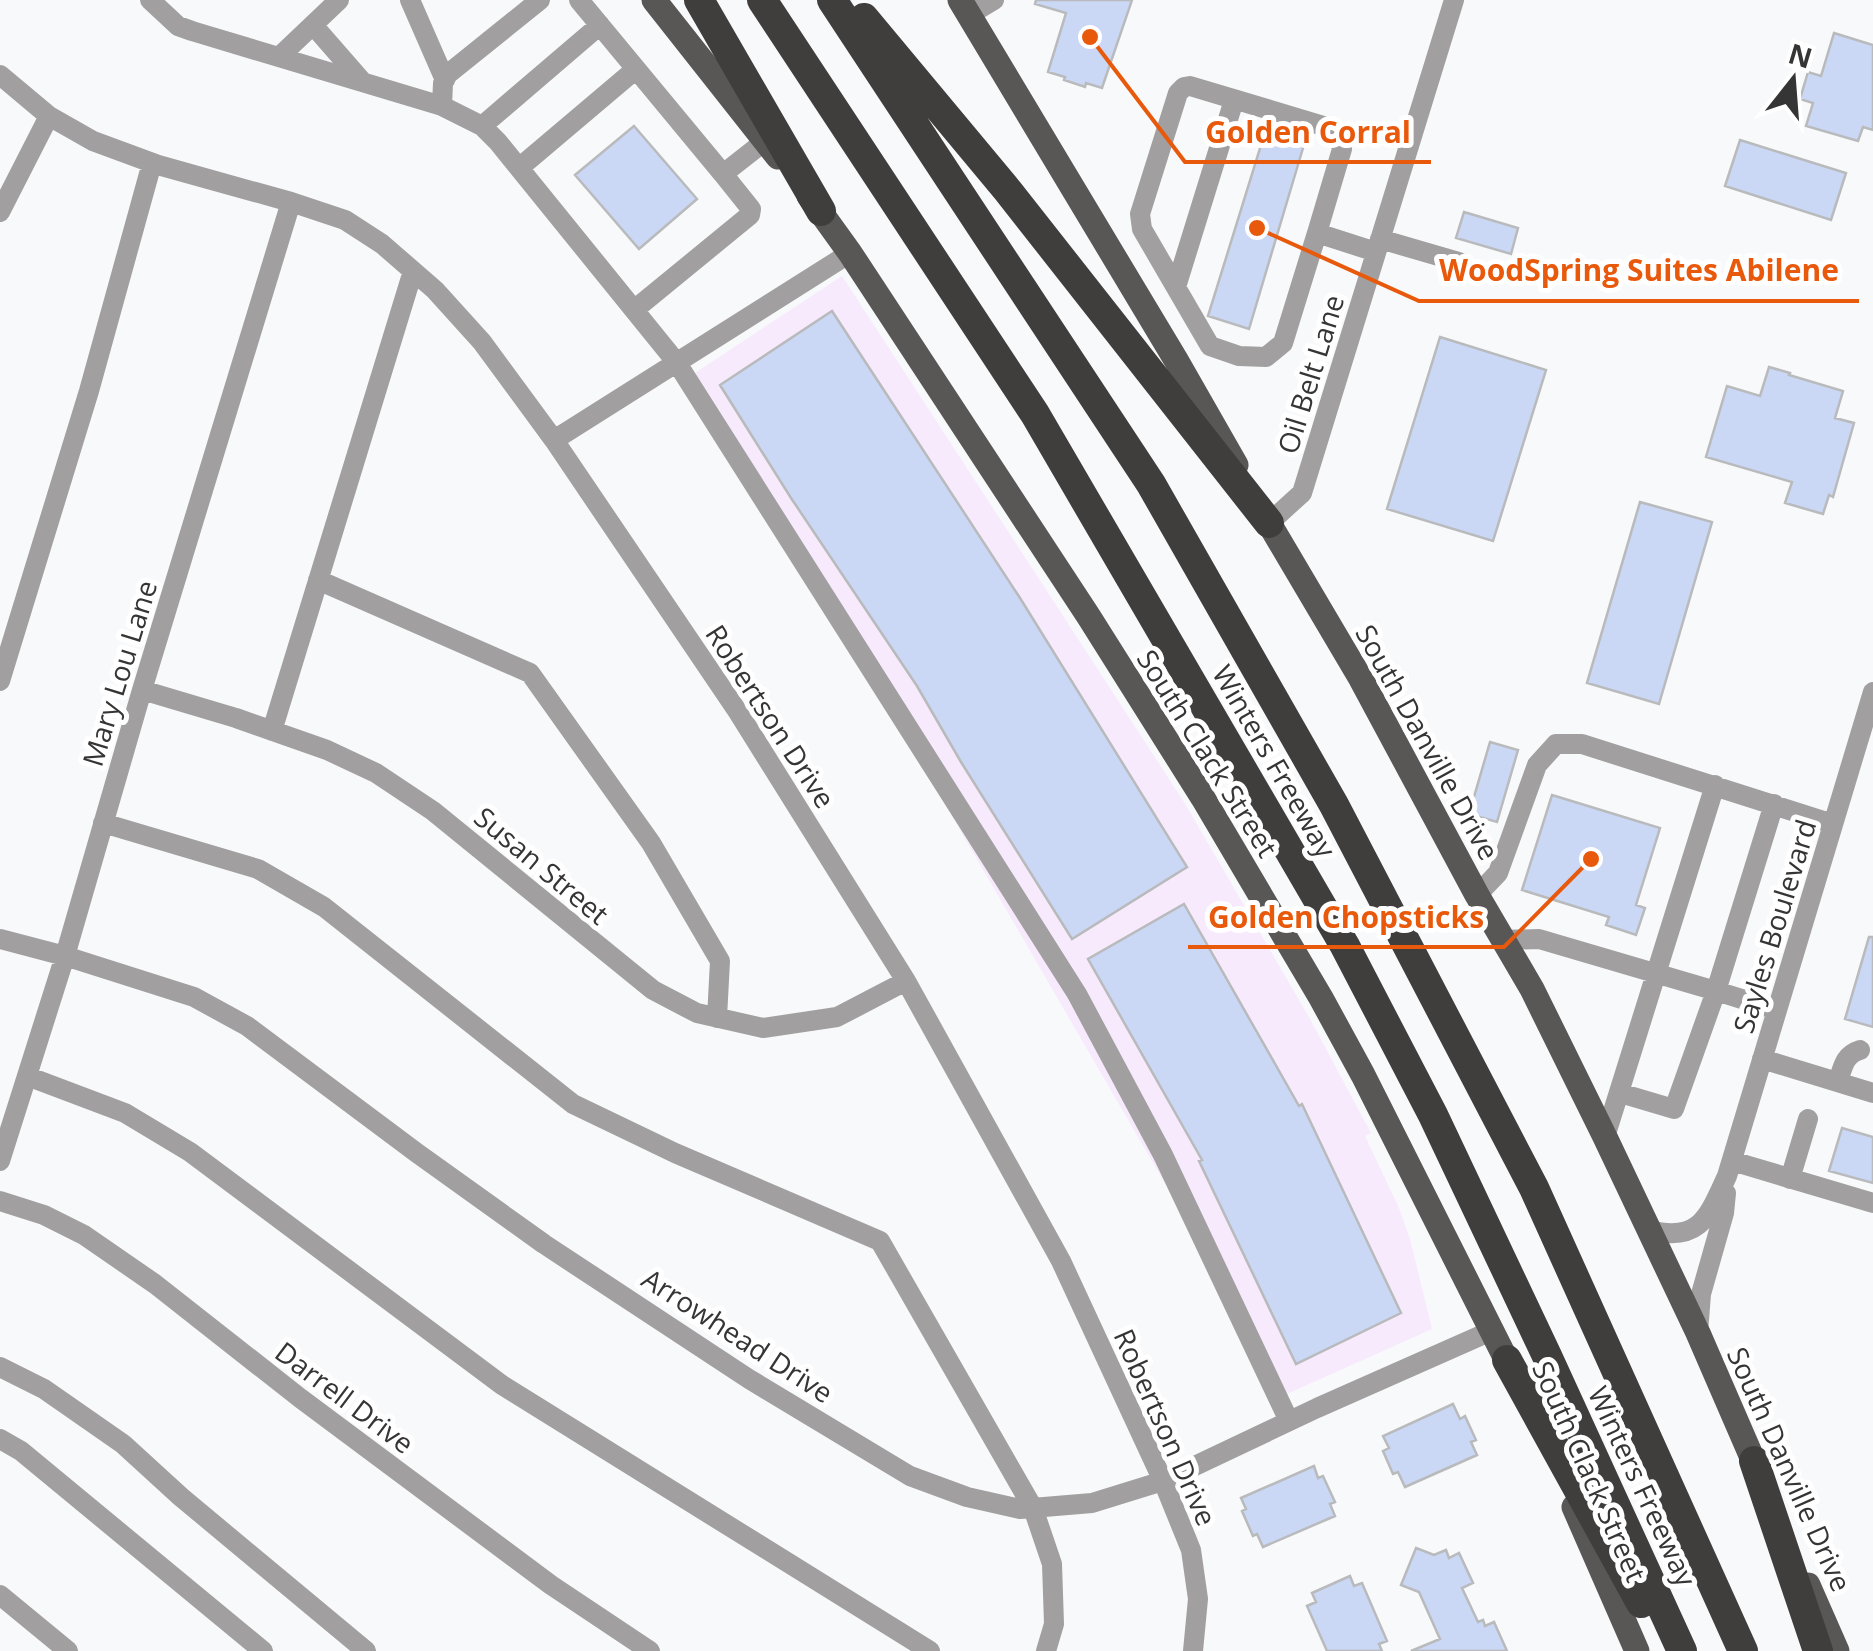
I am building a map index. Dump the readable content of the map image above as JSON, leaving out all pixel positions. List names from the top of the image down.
{
  "streets": {
    "highway": ["Winters Freeway"],
    "main road": ["South Danville Drive", "South Clack Street"],
    "street": [
      "Oil Belt Lane",
      "Mary Lou Lane",
      "Robertson Drive",
      "Susan Street",
      "Sayles Boulevard",
      "Arrowhead Drive",
      "Darrell Drive"
    ]
  },
  "crossings": [
    ["Oil Belt Lane", "South Danville Drive"],
    ["Mary Lou Lane", "Robertson Drive"],
    ["Mary Lou Lane", "Susan Street"],
    ["Mary Lou Lane", "Arrowhead Drive"],
    ["Robertson Drive", "Susan Street"],
    ["Robertson Drive", "Arrowhead Drive"],
    ["South Danville Drive", "Sayles Boulevard"],
    ["South Clack Street", "Arrowhead Drive"]
  ],
  "places": ["Golden Corral", "WoodSpring Suites Abilene", "Golden Chopsticks"],
  "north": "top"
}
